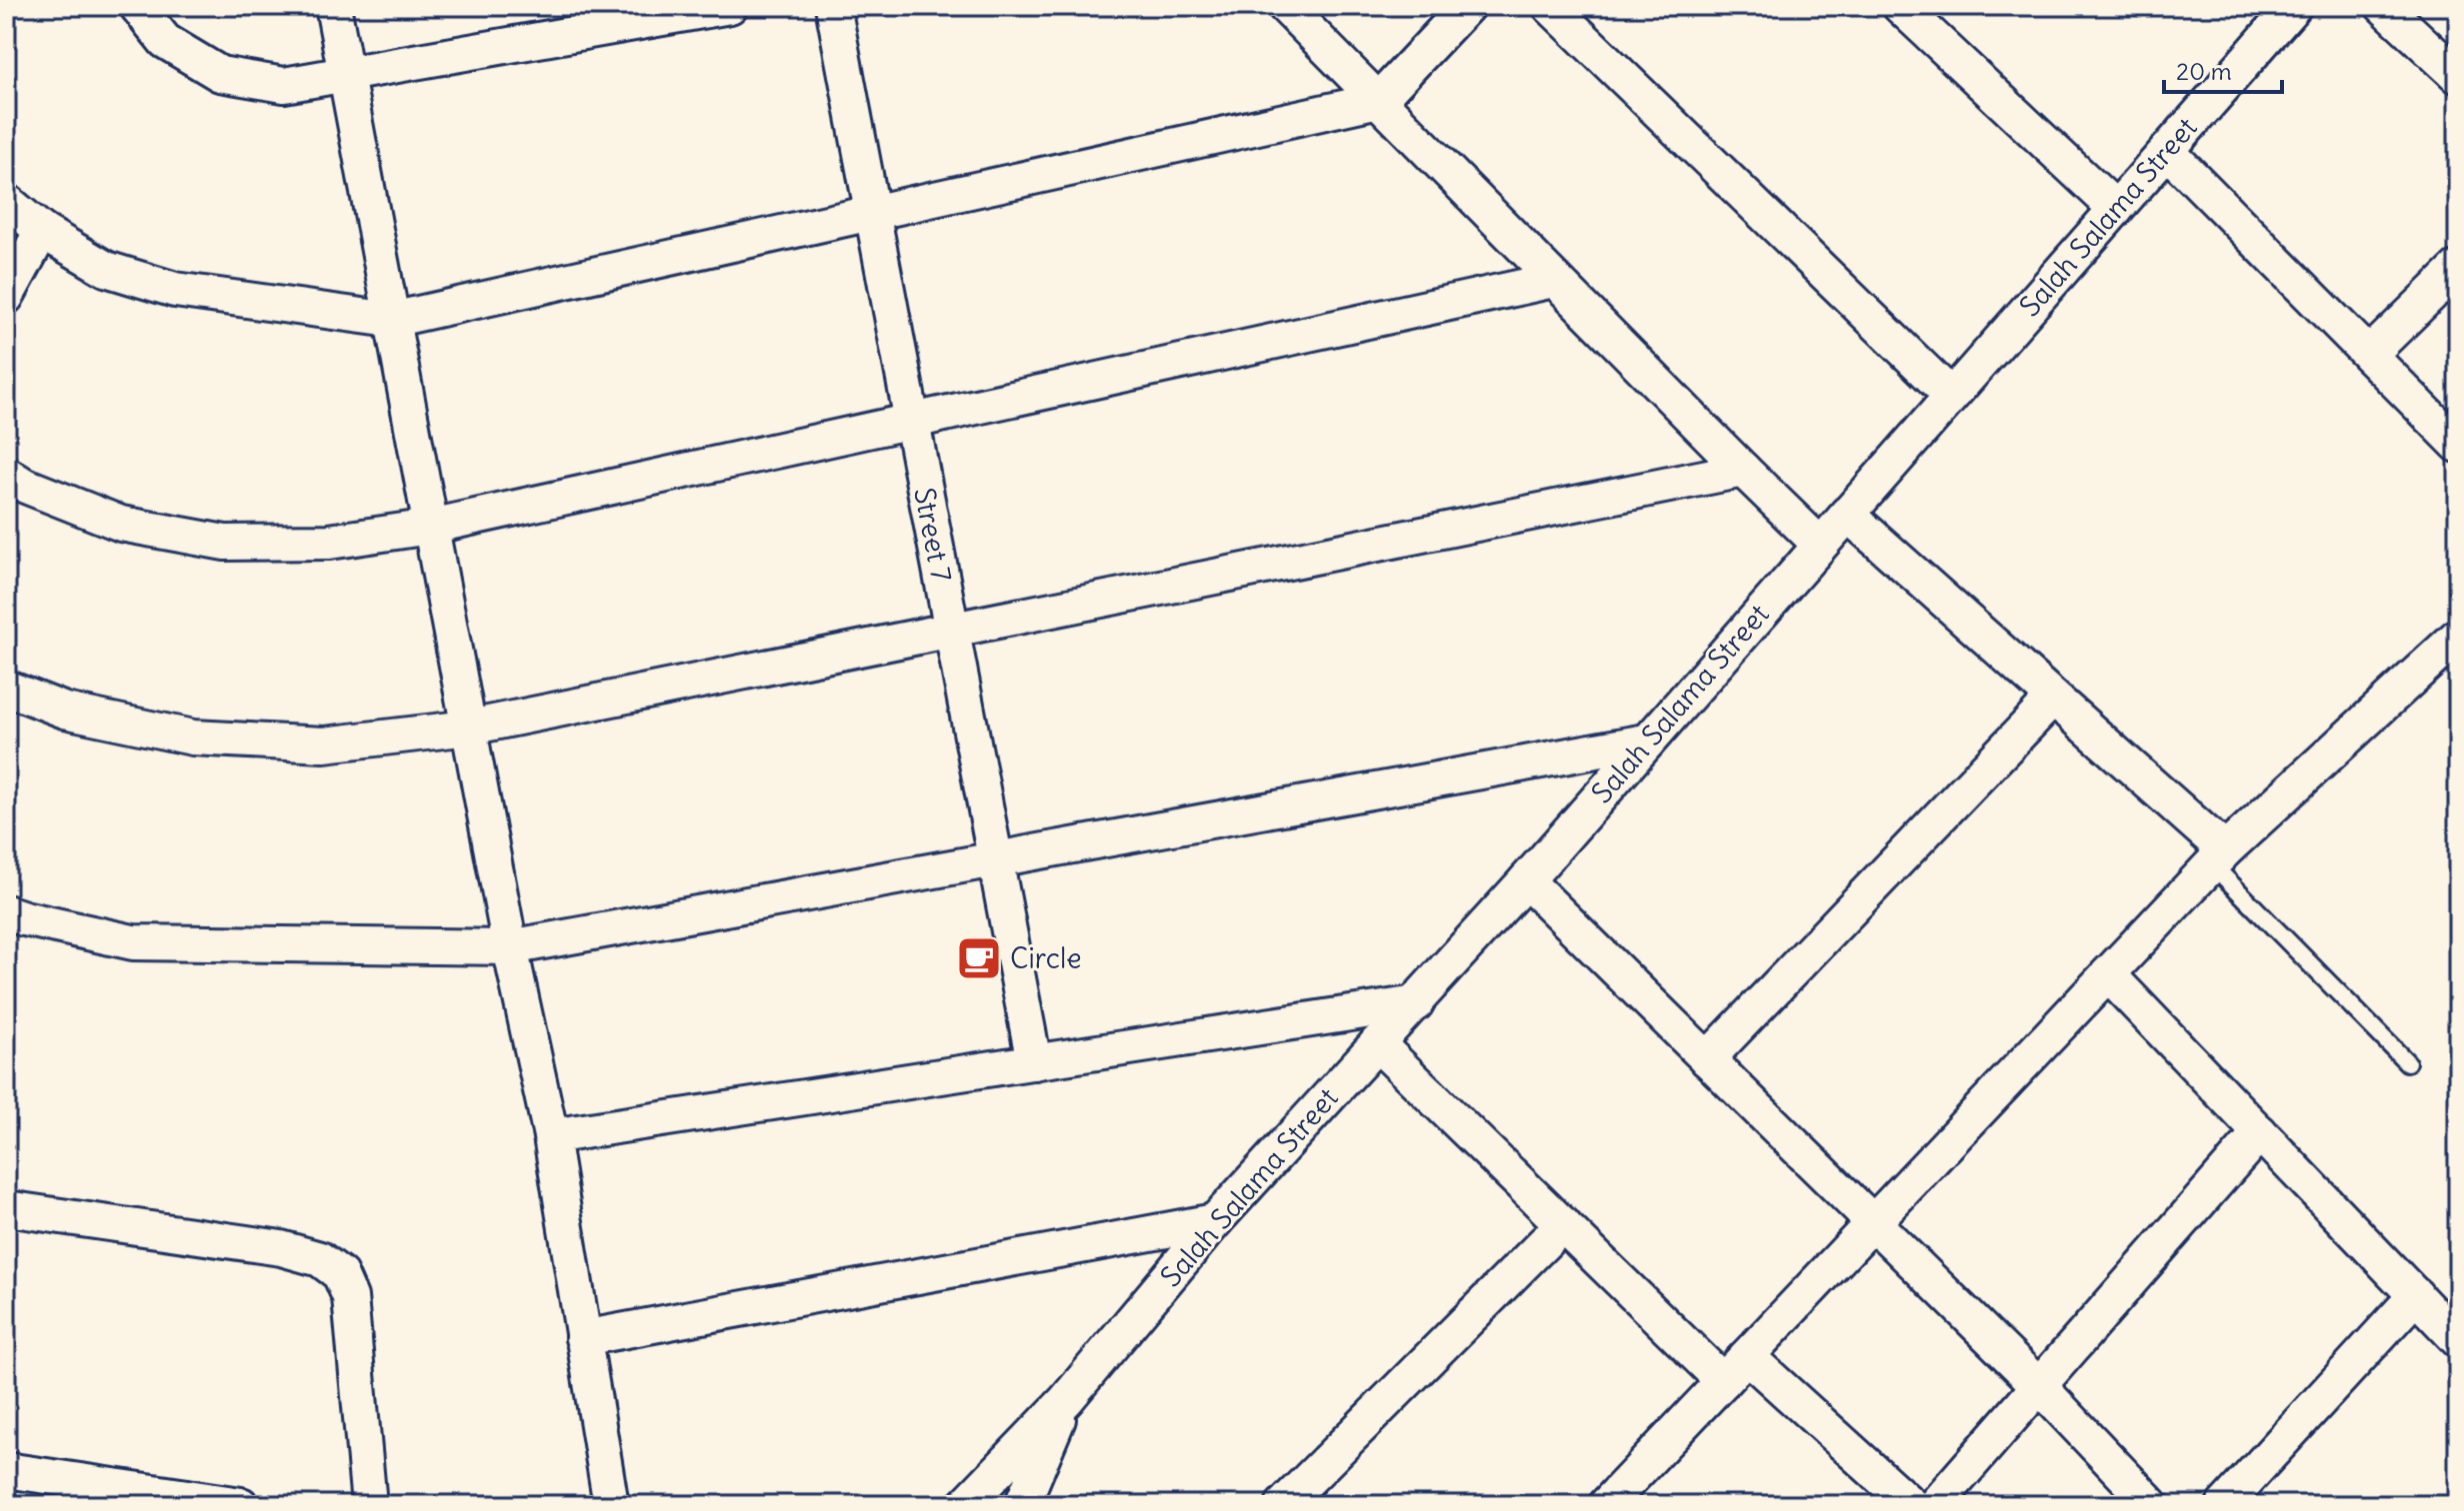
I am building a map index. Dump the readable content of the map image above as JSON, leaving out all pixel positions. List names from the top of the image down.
{
  "streets": {
    "street": ["Salah Salama Street", "Street 7"]
  },
  "places": {
    "cafe": ["Circle"]
  },
  "scale_bar": "20 m"
}
